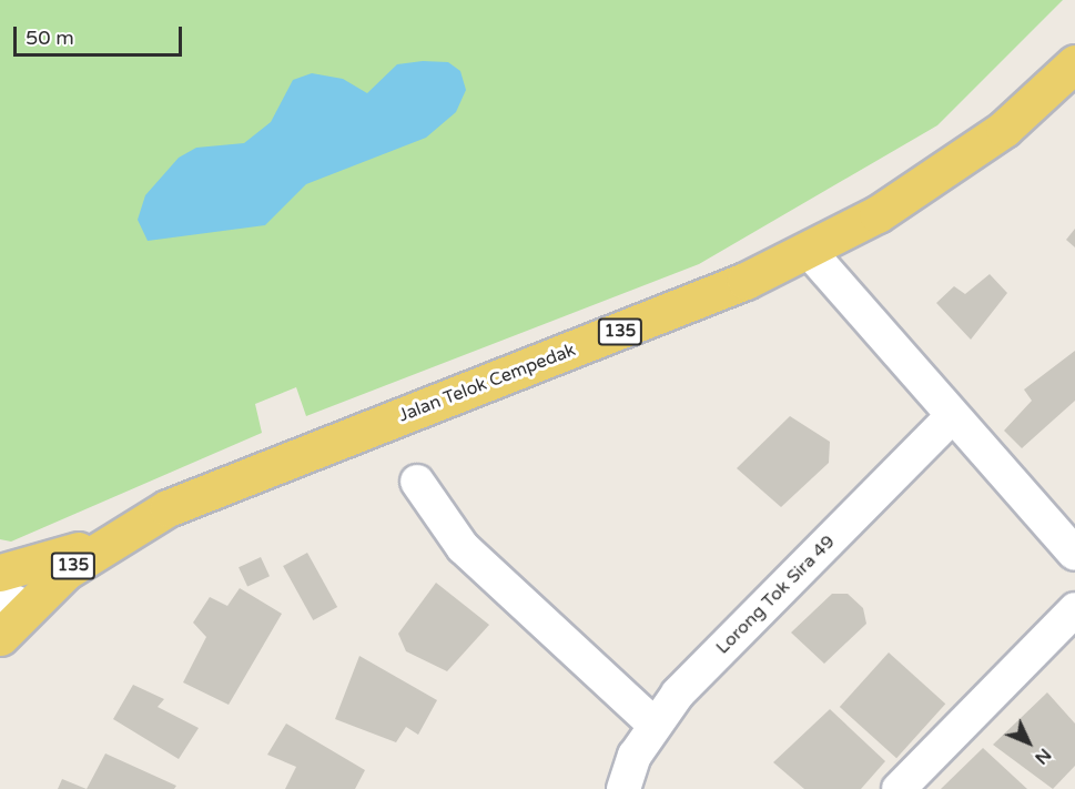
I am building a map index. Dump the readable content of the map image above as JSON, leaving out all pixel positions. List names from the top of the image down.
{
  "streets": {
    "main road": ["135", "Jalan Telok Cempedak"],
    "street": ["Lorong Tok Sira 49"]
  },
  "scale_bar": "50 m",
  "north": "bottom right"
}
